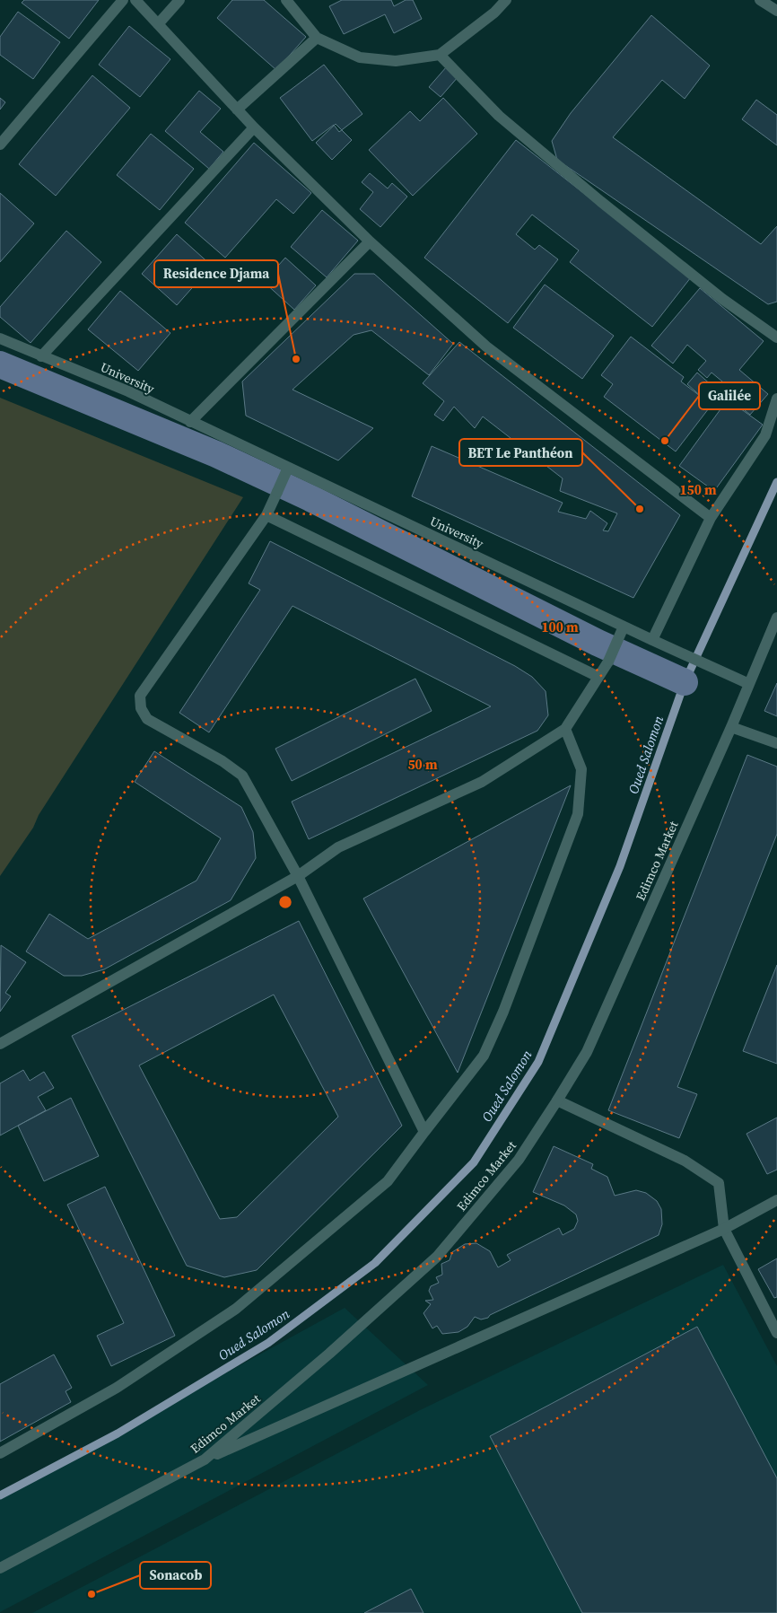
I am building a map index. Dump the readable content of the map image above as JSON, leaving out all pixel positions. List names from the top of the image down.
{
  "streets": {
    "street": ["University", "Edimco Market"]
  },
  "crossings": [
    ["University", "Edimco Market"]
  ],
  "water": ["Oued Salomon"],
  "places": [
    "Residence Djama",
    "Galilée",
    "BET Le Panthéon",
    "Sonacob"
  ],
  "rings": ["150 m", "100 m", "50 m"]
}
